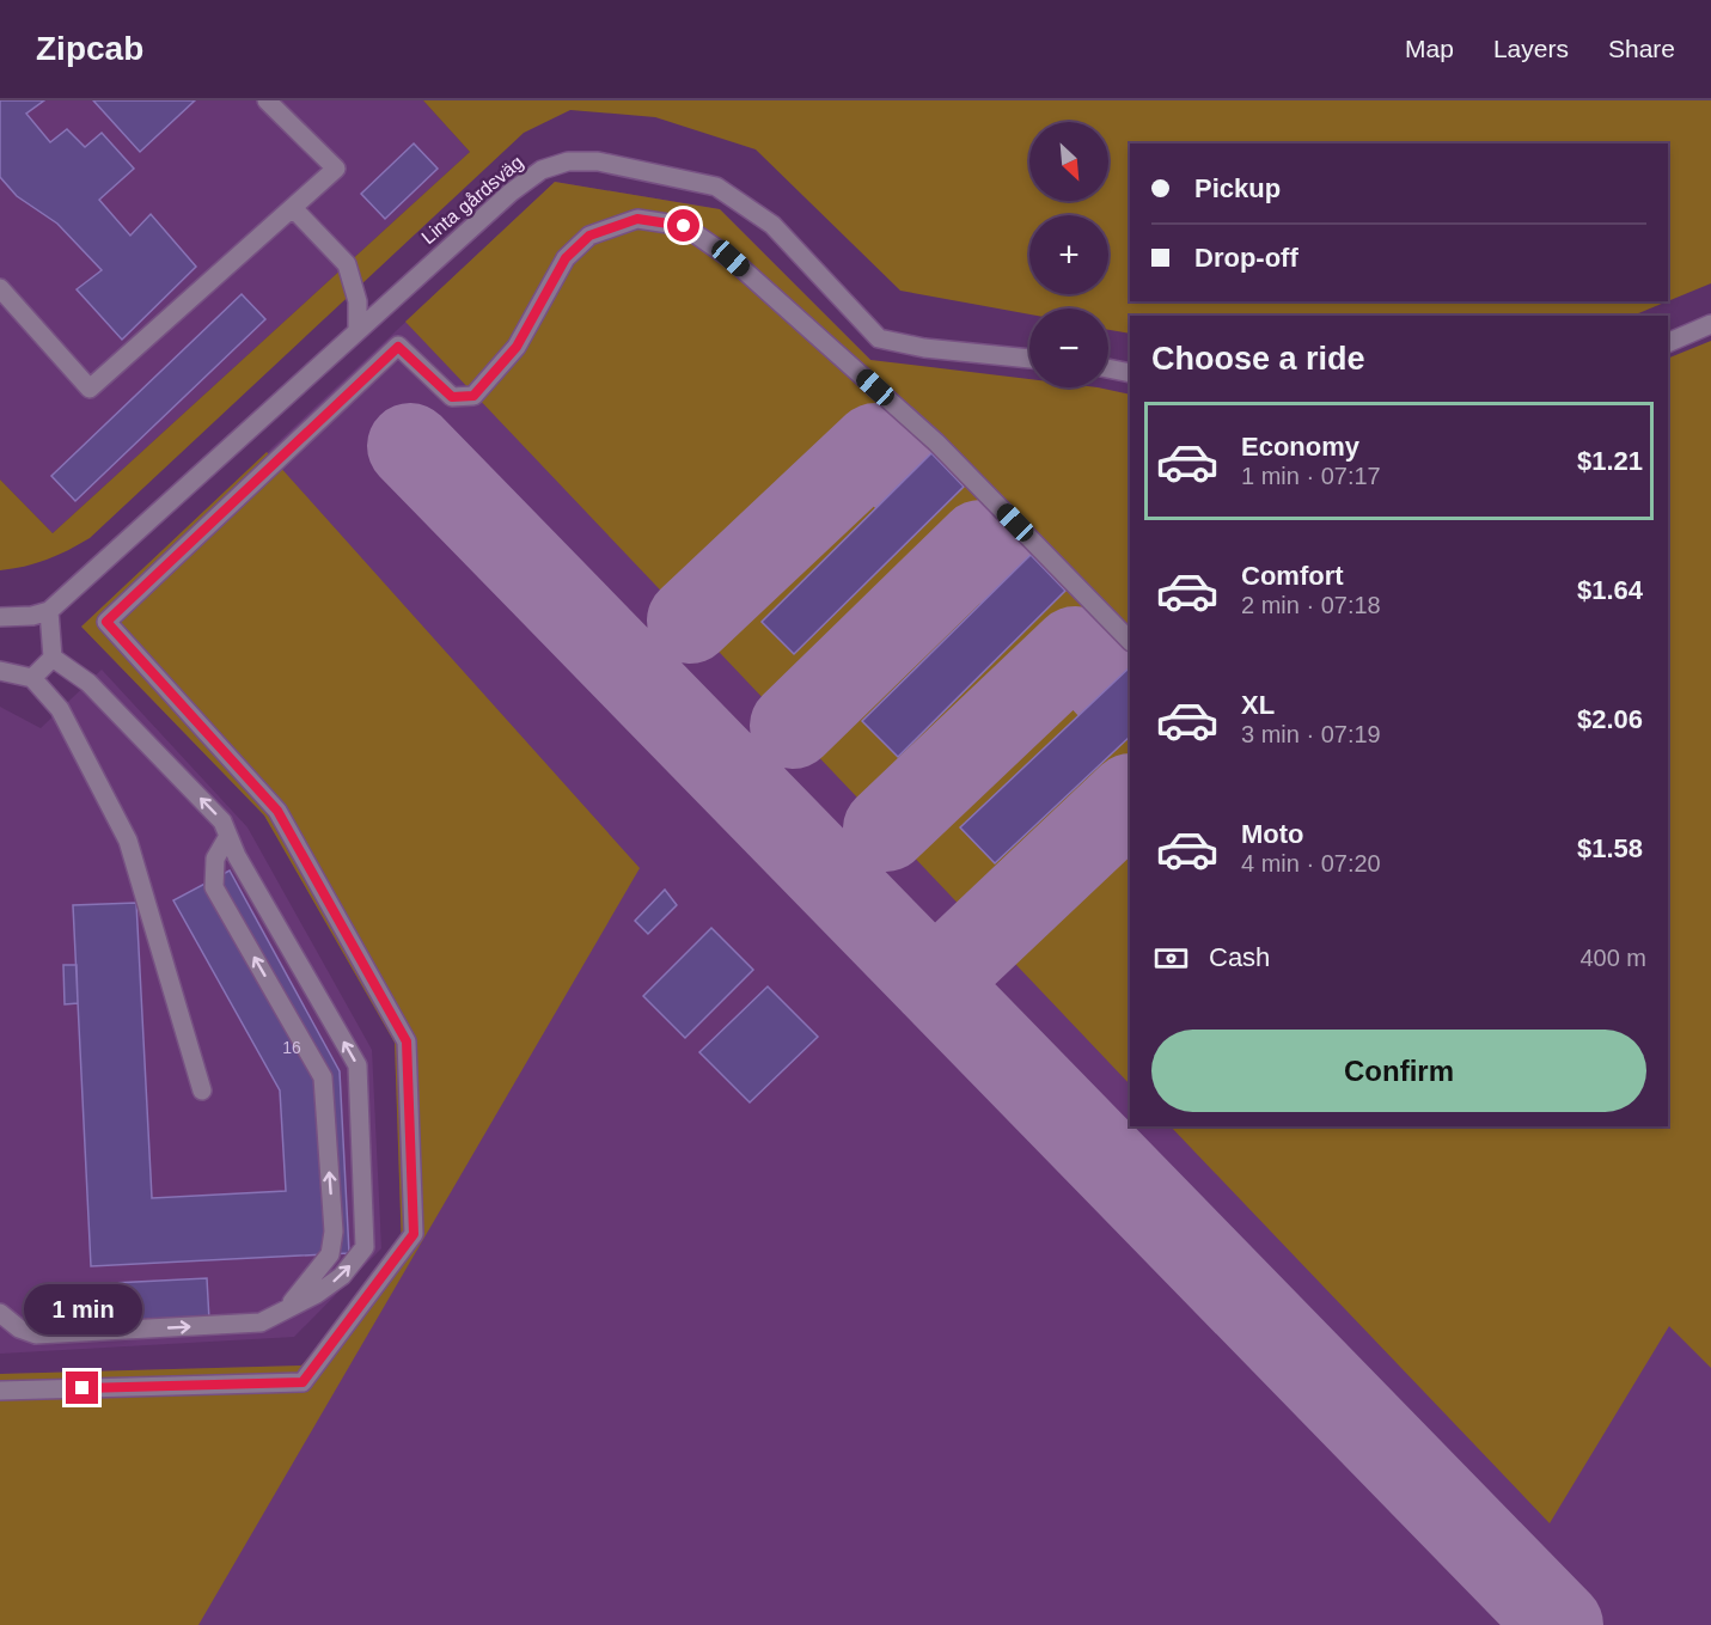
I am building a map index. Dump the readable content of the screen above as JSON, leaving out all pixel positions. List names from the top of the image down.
{
  "streets": {
    "street": ["Linta gårdsväg"]
  },
  "house_numbers": ["16"],
  "north": "bottom right",
  "page": {
    "header": "Zipcab",
    "nav": ["Map", "Layers", "Share"],
    "map_buttons": ["+", "−"],
    "banner": ["Pickup", "Drop-off"],
    "heading": "Choose a ride",
    "list": [
      {
        "name": "Economy",
        "note": "1 min · 07:17",
        "value": "$1.21"
      },
      {
        "name": "Comfort",
        "note": "2 min · 07:18",
        "value": "$1.64"
      },
      {
        "name": "XL",
        "note": "3 min · 07:19",
        "value": "$2.06"
      },
      {
        "name": "Moto",
        "note": "4 min · 07:20",
        "value": "$1.58"
      }
    ],
    "pay": ["Cash", "400 m"],
    "buttons": "Confirm",
    "bubble": "1 min"
  }
}
